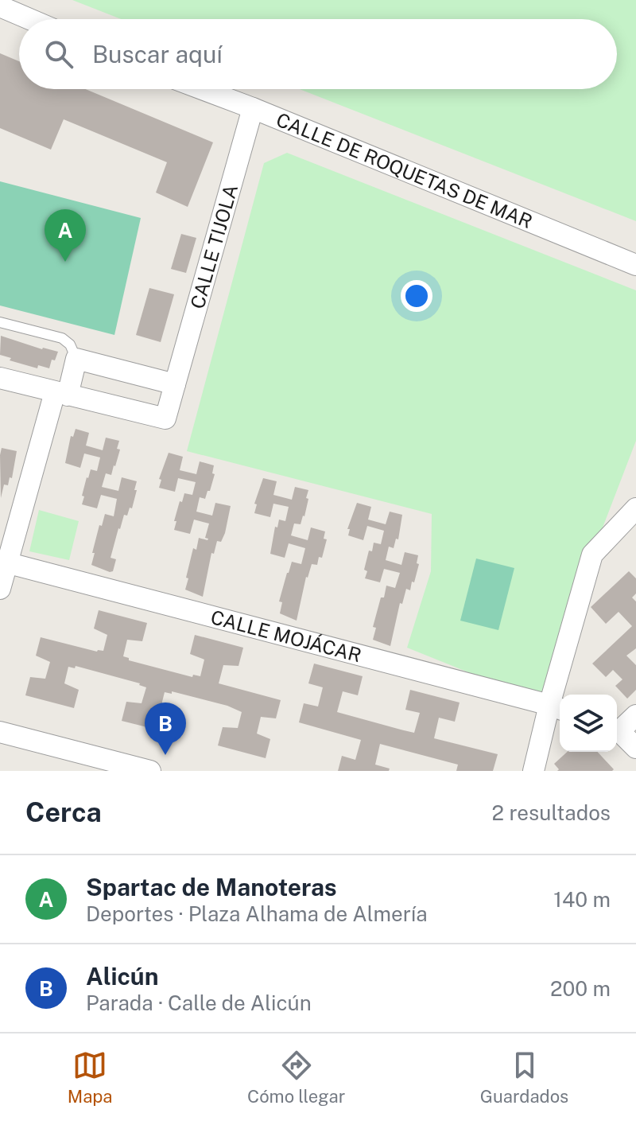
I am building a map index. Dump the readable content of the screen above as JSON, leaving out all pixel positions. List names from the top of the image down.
{
  "streets": {
    "street": ["CALLE DE ROQUETAS DE MAR", "CALLE TIJOLA", "CALLE MOJÁCAR"]
  },
  "crossings": [
    ["CALLE DE ROQUETAS DE MAR", "CALLE TIJOLA"]
  ],
  "page": {
    "search": "Buscar aquí",
    "pins": ["A", "B"],
    "heading": ["Cerca", "2 resultados"],
    "list": [
      {
        "mark": "A",
        "name": "Spartac de Manoteras",
        "note": "Deportes · Plaza Alhama de Almería",
        "value": "140 m"
      },
      {
        "mark": "B",
        "name": "Alicún",
        "note": "Parada · Calle de Alicún",
        "value": "200 m"
      }
    ],
    "nav": ["Mapa", "Cómo llegar", "Guardados"]
  }
}
